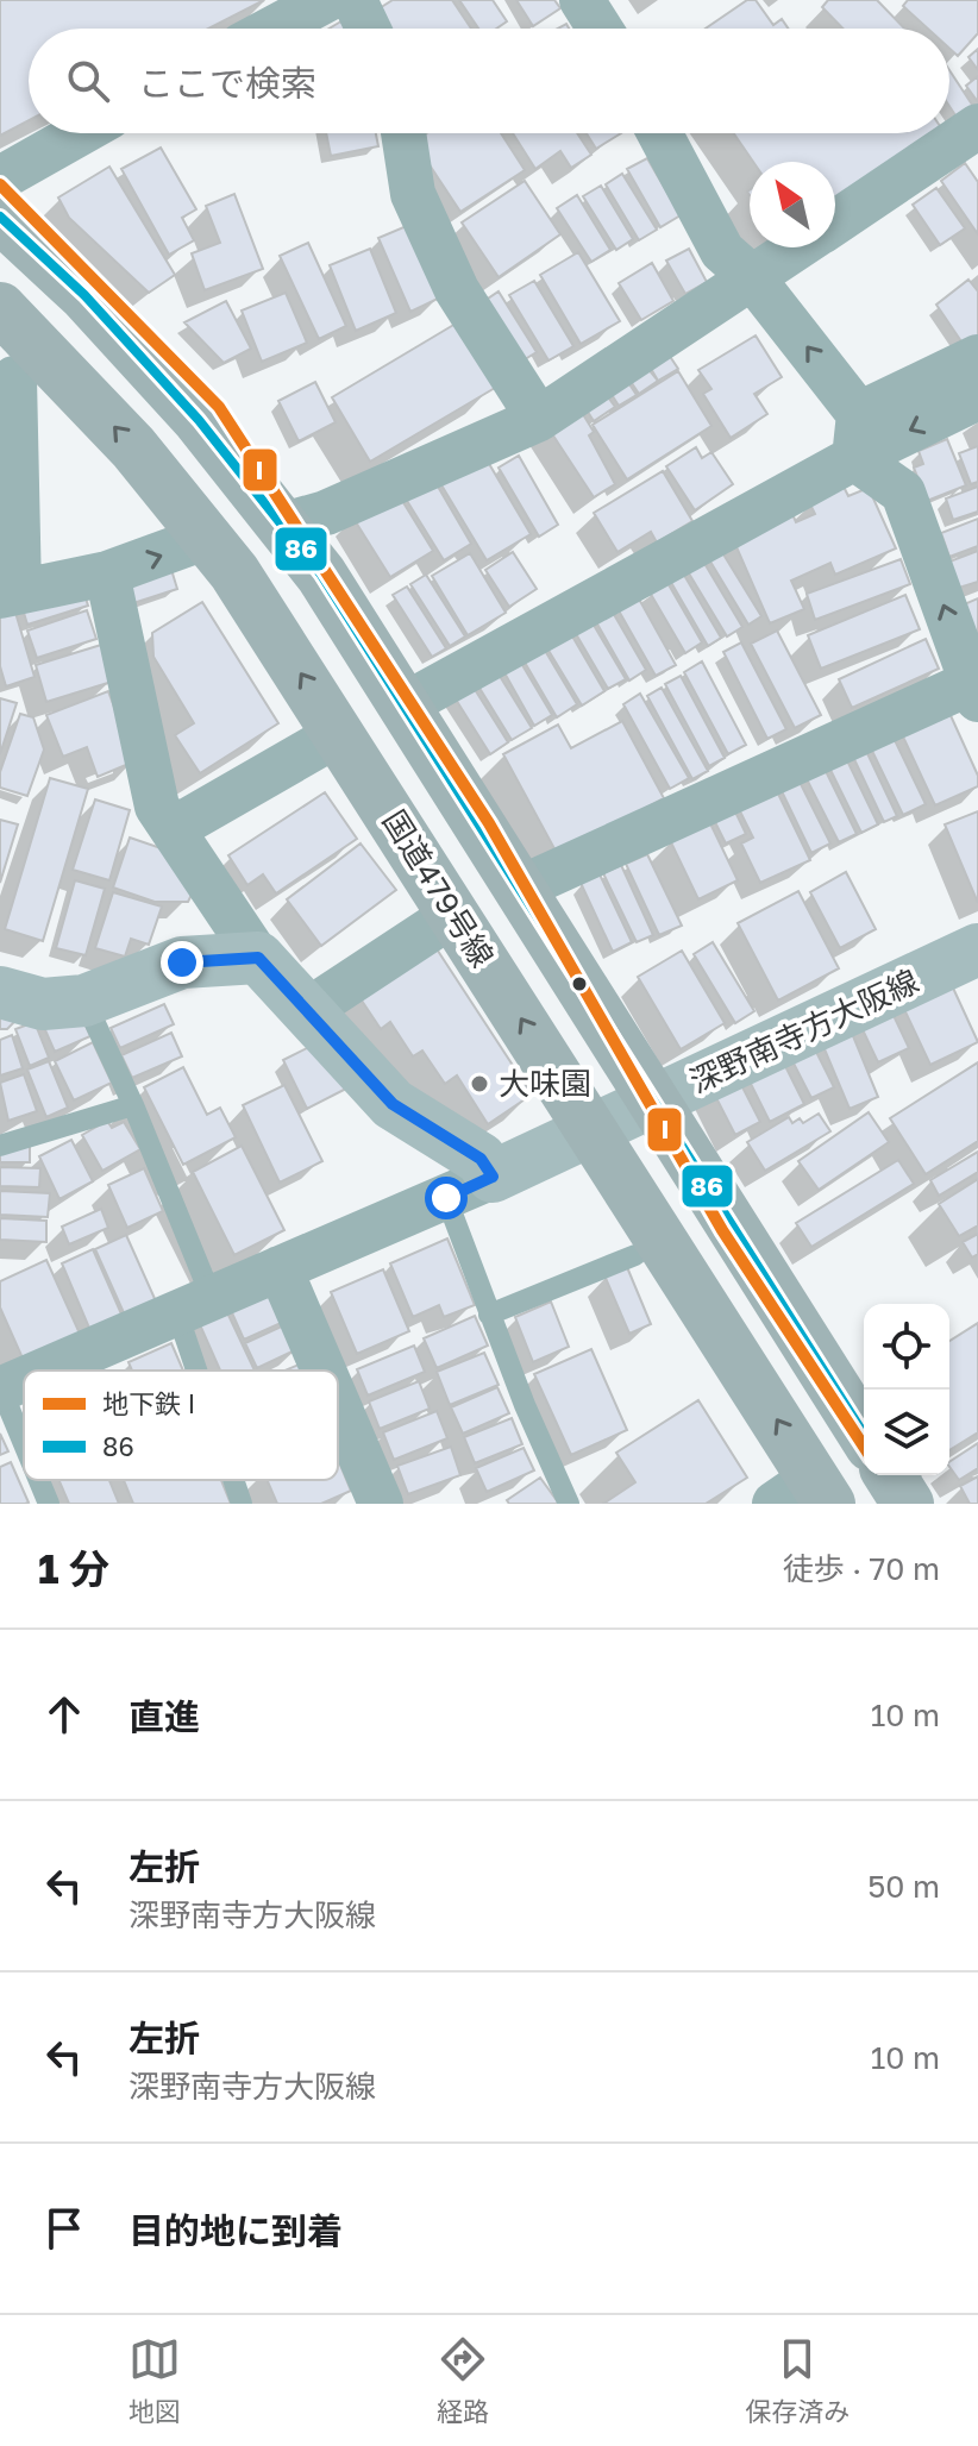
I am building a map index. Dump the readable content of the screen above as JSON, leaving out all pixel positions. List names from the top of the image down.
{
  "streets": {
    "highway": ["国道479号線"],
    "main road": ["深野南寺方大阪線"]
  },
  "crossings": [
    ["国道479号線", "深野南寺方大阪線"]
  ],
  "places": ["大味園"],
  "lines": ["metro line I", "transit line 86"],
  "legend": ["地下鉄 I", "86"],
  "north": "top left",
  "page": {
    "search": "ここで検索",
    "heading": ["1 分", "徒歩 · 70 m"],
    "list": [
      ["直進", "10 m"],
      ["左折", "深野南寺方大阪線", "50 m"],
      ["左折", "深野南寺方大阪線", "10 m"],
      "目的地に到着"
    ],
    "nav": ["地図", "経路", "保存済み"]
  }
}
